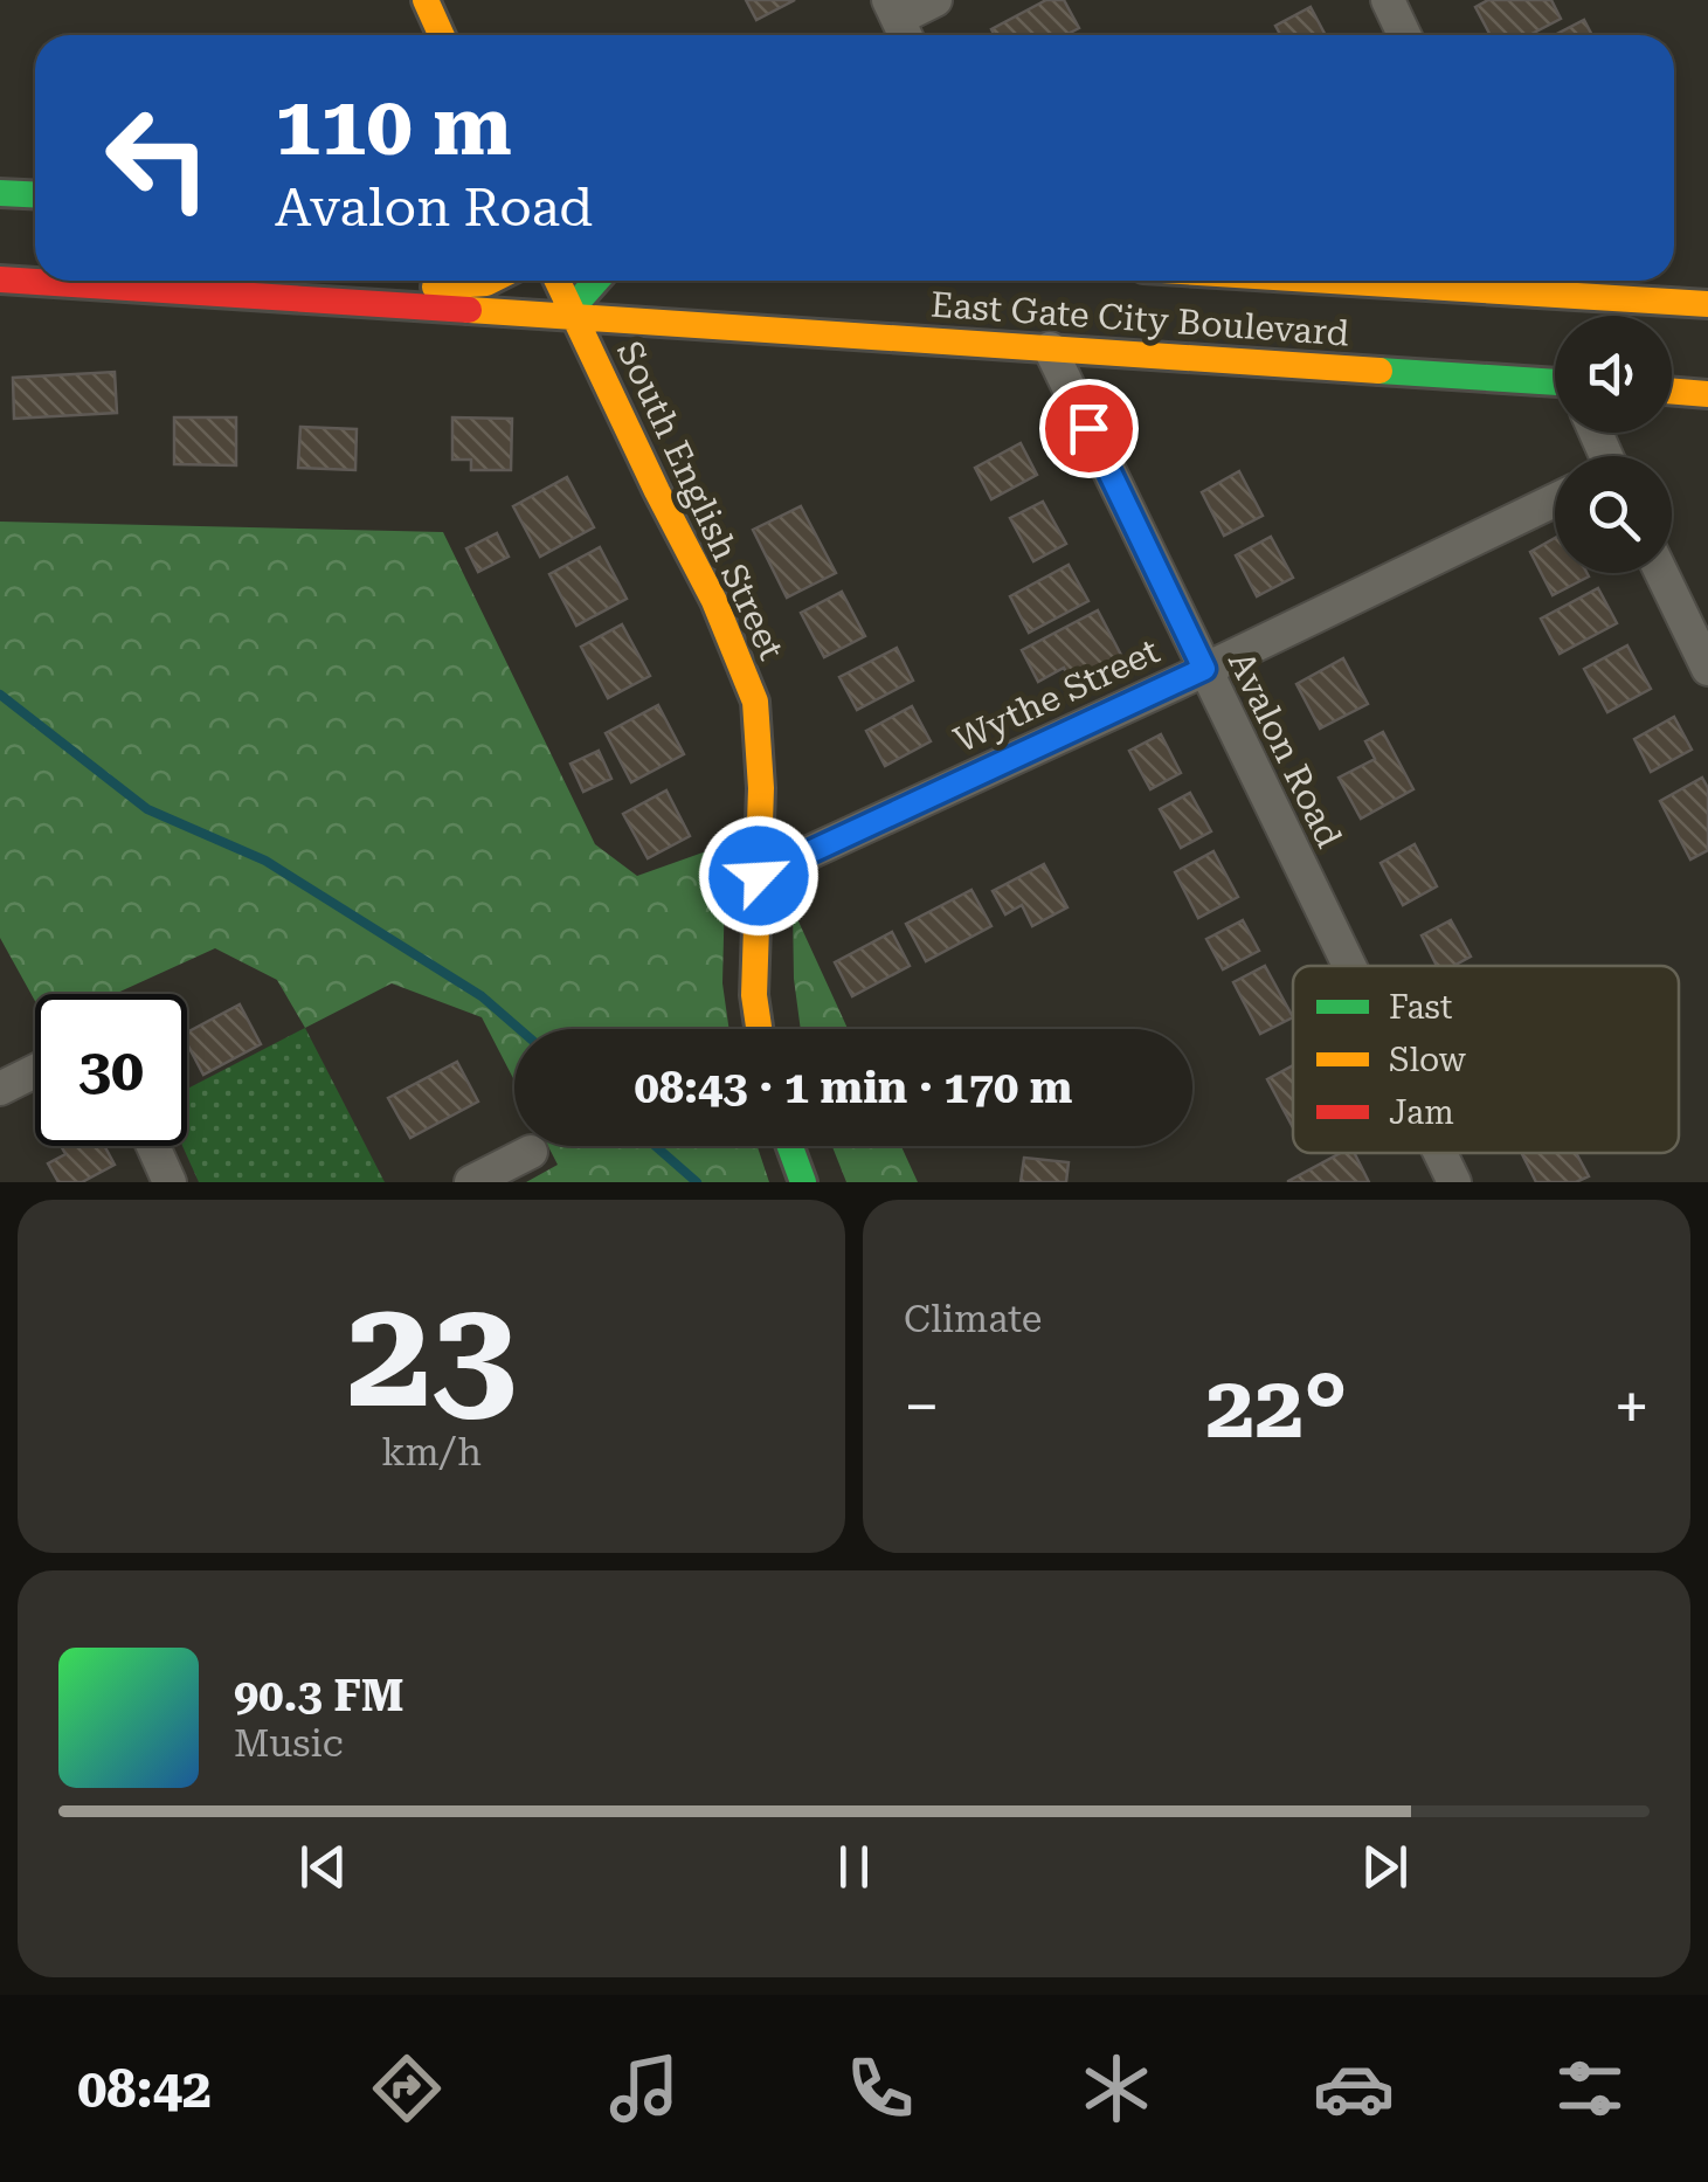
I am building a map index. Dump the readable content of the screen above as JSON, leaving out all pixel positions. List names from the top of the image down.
{
  "streets": {
    "main road": ["East Gate City Boulevard", "South English Street"],
    "street": ["Wythe Street", "Avalon Road"]
  },
  "crossings": [
    ["East Gate City Boulevard", "South English Street"],
    ["East Gate City Boulevard", "Avalon Road"],
    ["South English Street", "Wythe Street"],
    ["Wythe Street", "Avalon Road"]
  ],
  "legend": ["Fast", "Slow", "Jam"],
  "page": {
    "turn": ["110 m", "Avalon Road"],
    "limit": "30",
    "trip": "08:43 · 1 min · 170 m",
    "tile": [
      ["23", "km/h"],
      "Climate"
    ],
    "heat": ["−", "22°", "+"],
    "song": ["90.3 FM", "Music"],
    "tabs": "08:42"
  }
}
